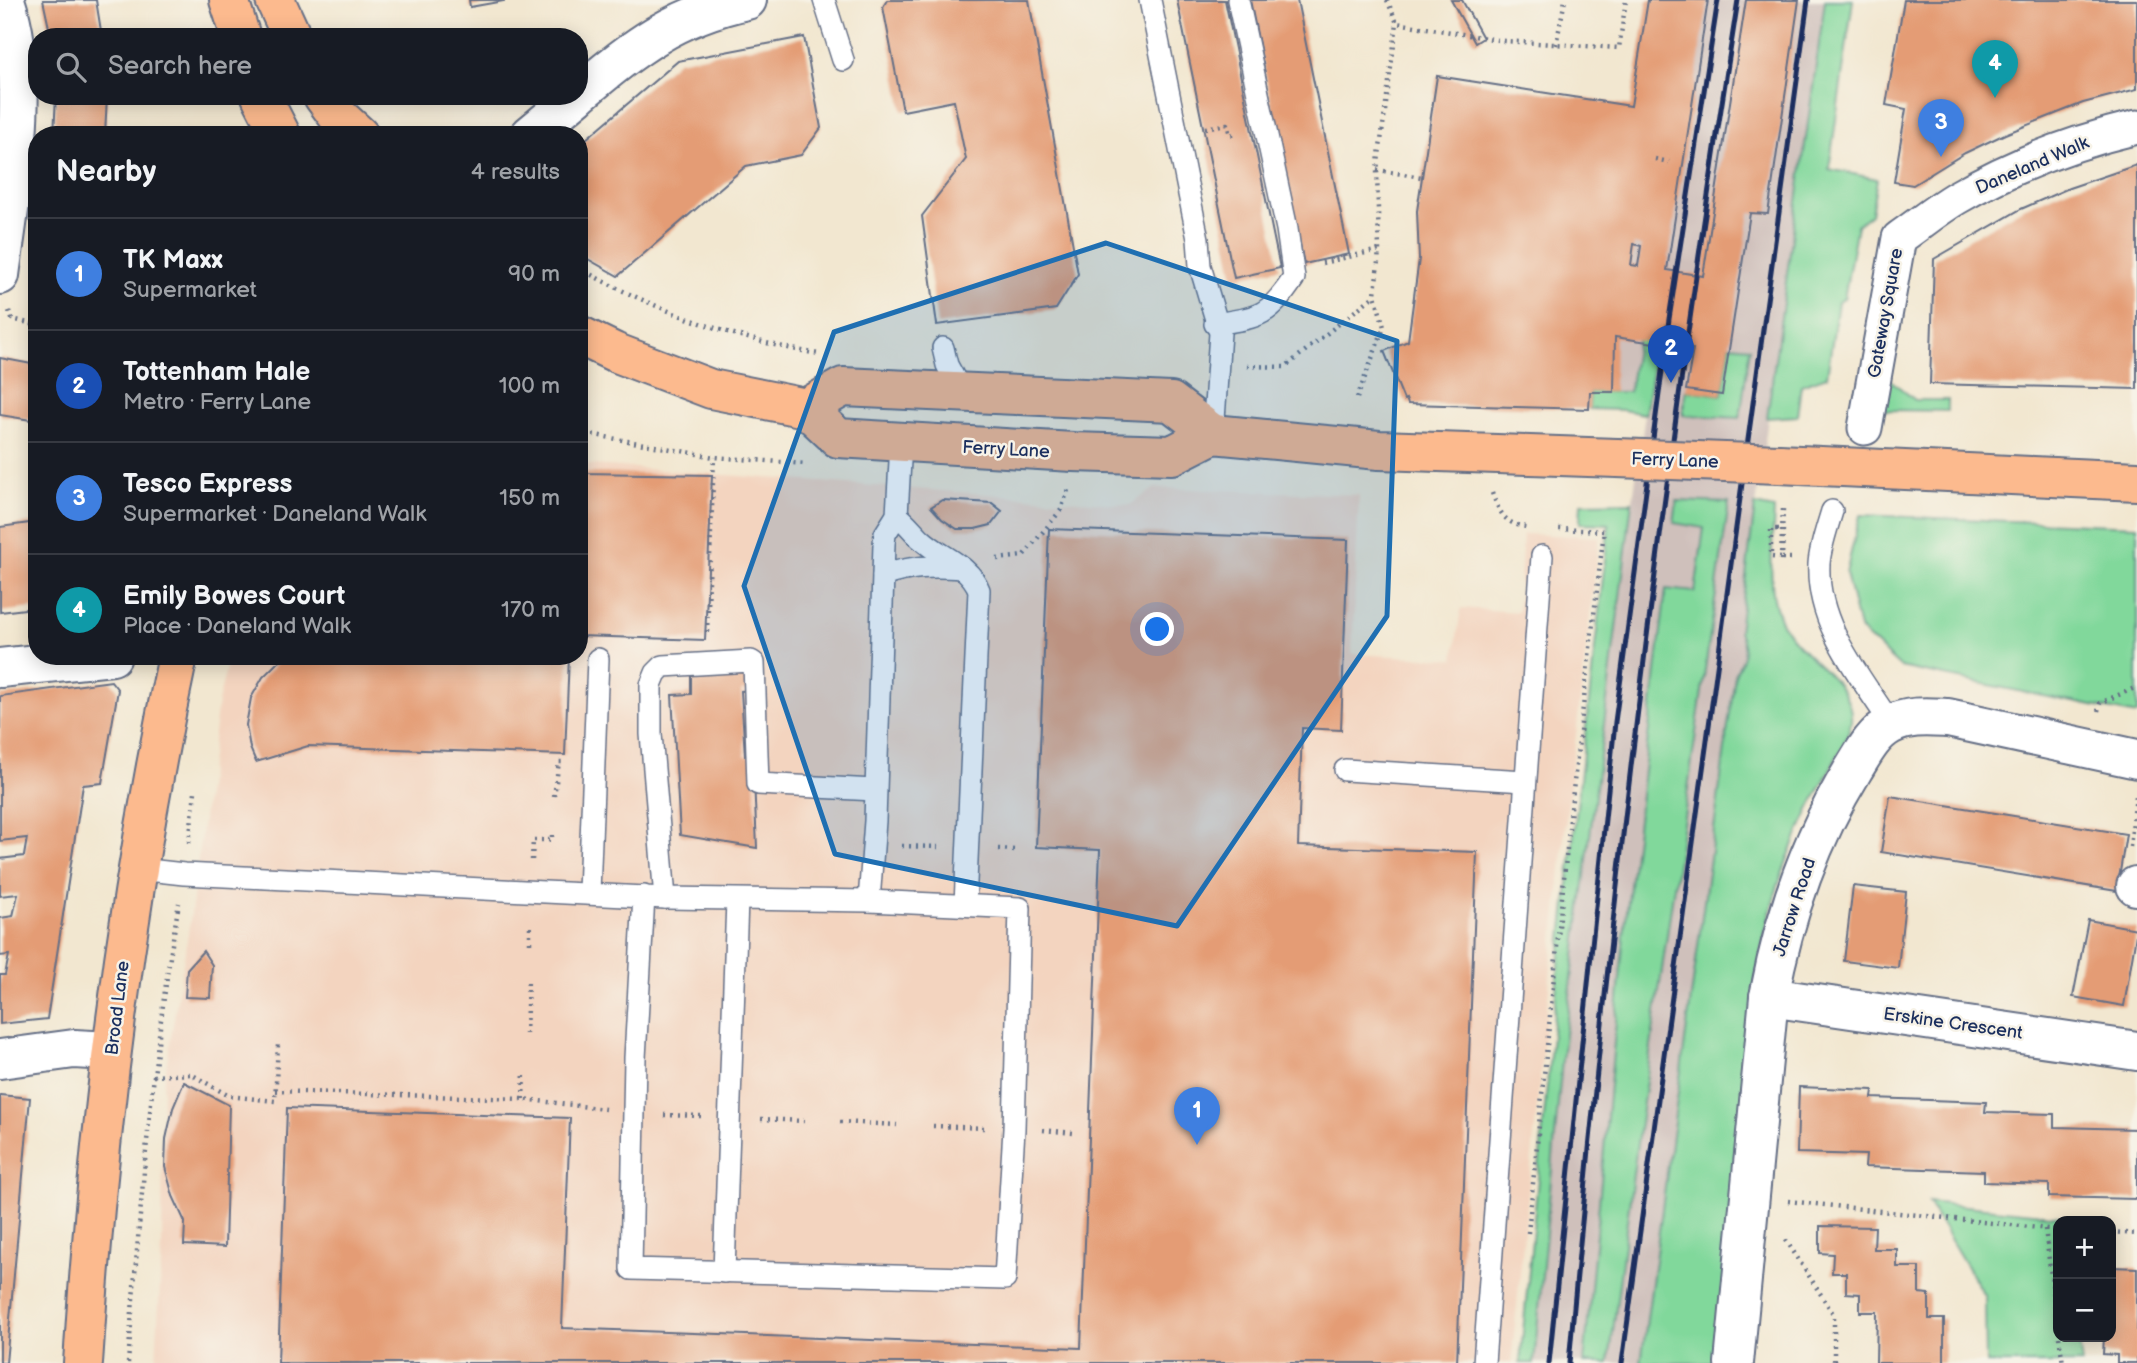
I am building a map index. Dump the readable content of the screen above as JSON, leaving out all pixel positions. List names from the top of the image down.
{
  "streets": {
    "main road": ["Ferry Lane", "Broad Lane"],
    "street": [
      "Daneland Walk",
      "Gateway Square",
      "Jarrow Road",
      "Erskine Crescent"
    ]
  },
  "crossings": [
    ["Daneland Walk", "Gateway Square"],
    ["Jarrow Road", "Erskine Crescent"]
  ],
  "page": {
    "search": "Search here",
    "pins": [
      "4",
      "3",
      "2",
      "1"
    ],
    "heading": ["Nearby", "4 results"],
    "list": [
      {
        "mark": "1",
        "name": "TK Maxx",
        "note": "Supermarket",
        "value": "90 m"
      },
      {
        "mark": "2",
        "name": "Tottenham Hale",
        "note": "Metro · Ferry Lane",
        "value": "100 m"
      },
      {
        "mark": "3",
        "name": "Tesco Express",
        "note": "Supermarket · Daneland Walk",
        "value": "150 m"
      },
      {
        "mark": "4",
        "name": "Emily Bowes Court",
        "note": "Place · Daneland Walk",
        "value": "170 m"
      }
    ],
    "map_buttons": ["+", "−"]
  }
}
